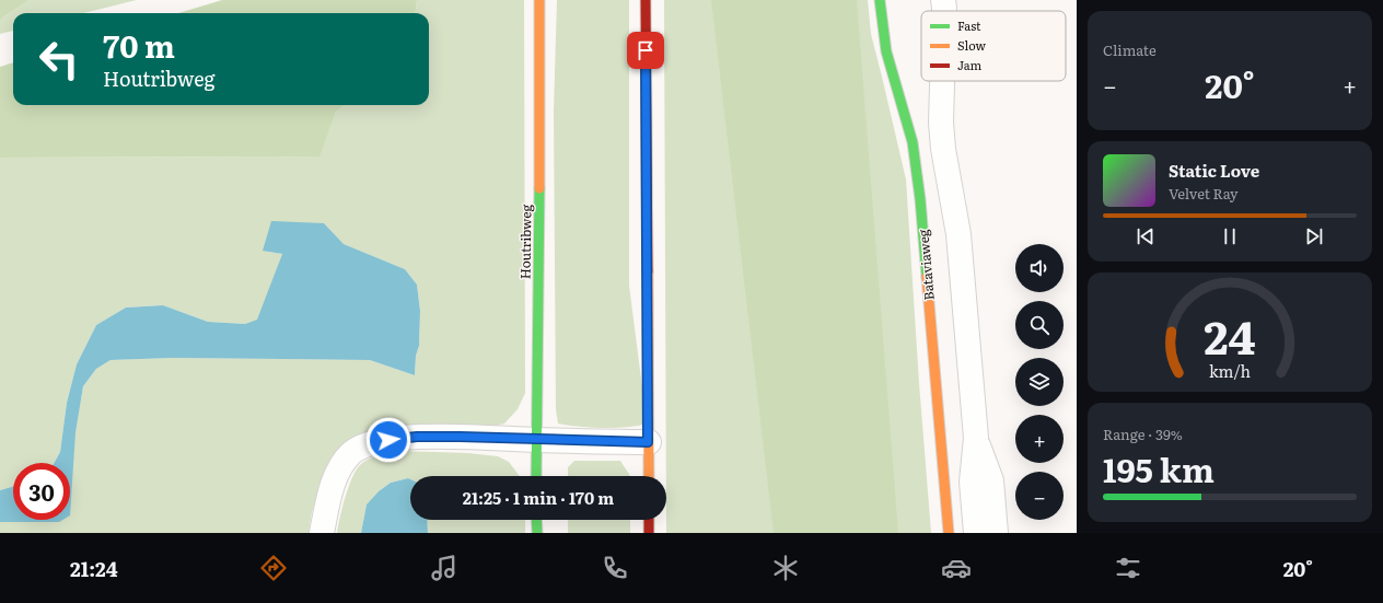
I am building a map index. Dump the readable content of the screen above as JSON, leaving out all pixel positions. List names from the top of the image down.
{
  "streets": {
    "main road": ["Houtribweg", "Bataviaweg"]
  },
  "legend": ["Fast", "Slow", "Jam"],
  "page": {
    "tile": [
      "Climate",
      ["Range · 39%", "195 km"]
    ],
    "turn": ["70 m", "Houtribweg"],
    "heat": ["−", "20°", "+"],
    "song": ["Static Love", "Velvet Ray"],
    "map_buttons": ["+", "−"],
    "limit": "30",
    "trip": "21:25 · 1 min · 170 m",
    "tabs": ["21:24", "20°"],
    "gauge": ["24", "km/h"]
  }
}
